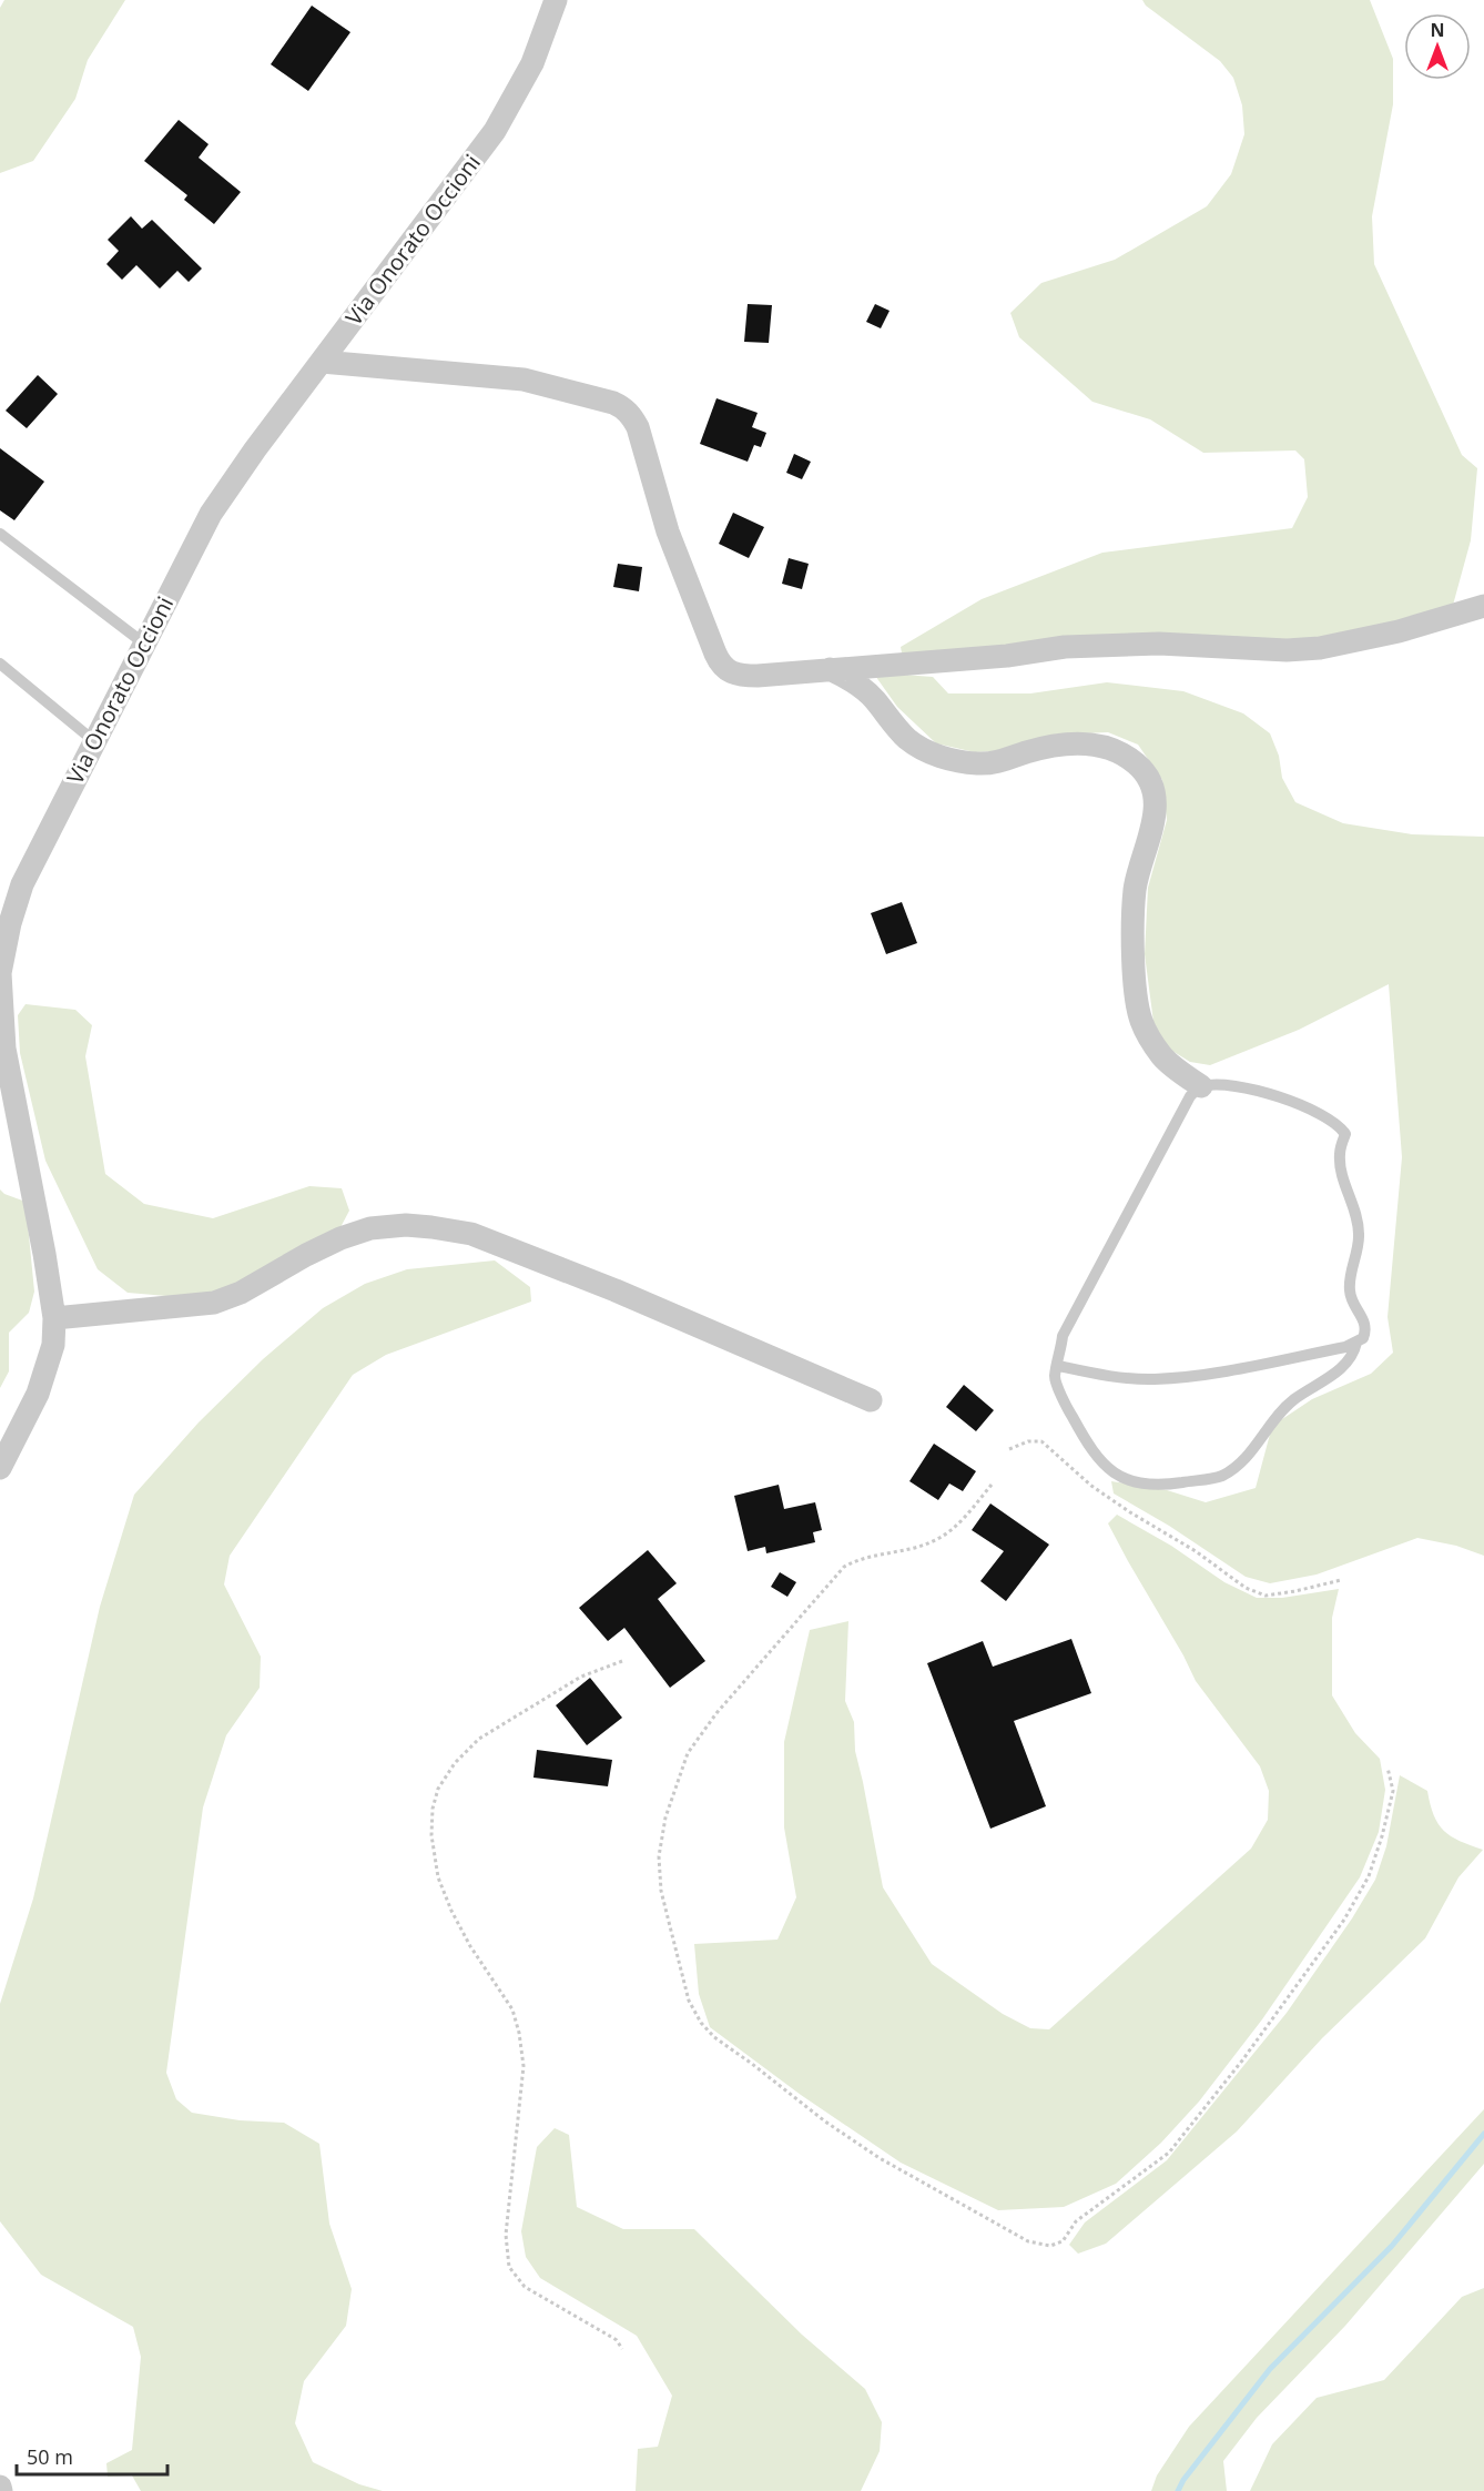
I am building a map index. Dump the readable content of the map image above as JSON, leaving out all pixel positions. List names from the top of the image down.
{
  "streets": {
    "street": ["Via Onorato Occioni"]
  },
  "scale_bar": "50 m",
  "north": "top"
}
